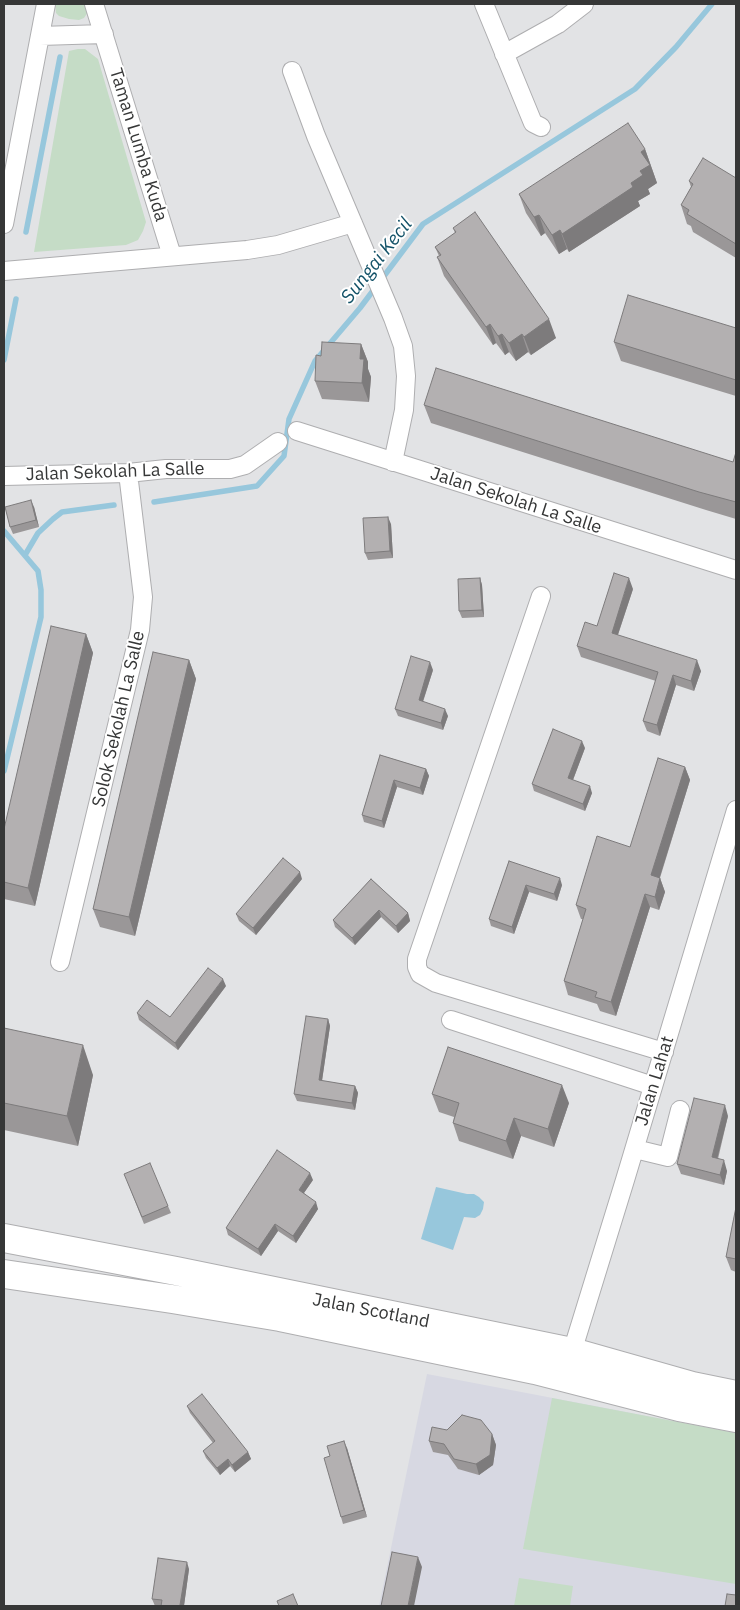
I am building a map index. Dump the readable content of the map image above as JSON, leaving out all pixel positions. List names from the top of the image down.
{
  "streets": {
    "highway": ["Jalan Scotland"],
    "street": [
      "Taman Lumba Kuda",
      "Jalan Sekolah La Salle",
      "Solok Sekolah La Salle",
      "Jalan Lahat"
    ]
  },
  "crossings": [
    ["Jalan Sekolah La Salle", "Solok Sekolah La Salle"],
    ["Jalan Lahat", "Jalan Scotland"]
  ],
  "water": ["Sungai Kecil"]
}
